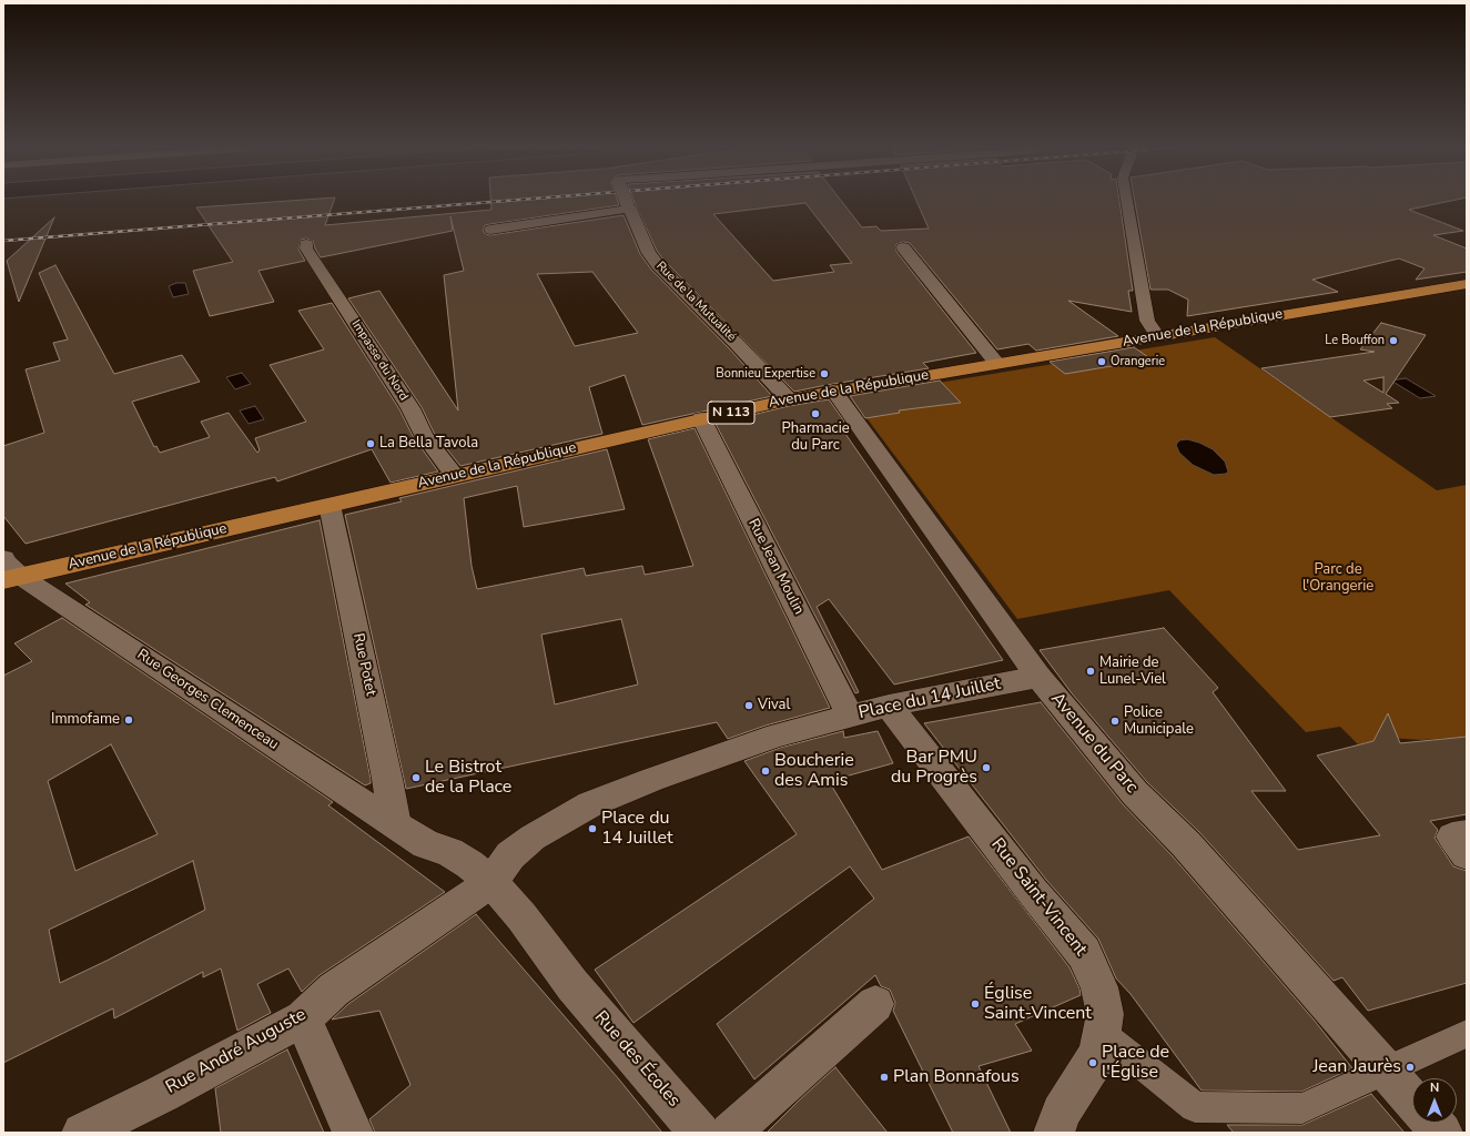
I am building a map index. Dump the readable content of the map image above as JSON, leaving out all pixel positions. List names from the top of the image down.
{
  "streets": {
    "main road": ["Avenue de la République", "N 113"],
    "street": [
      "Rue de la Mutualité",
      "Impasse du Nord",
      "Rue Jean Moulin",
      "Rue Potet",
      "Place du 14 Juillet",
      "Rue Georges Clemenceau",
      "Avenue du Parc",
      "Rue Saint-Vincent",
      "Rue André Auguste",
      "Rue des Écoles"
    ]
  },
  "crossings": [
    ["Rue de la Mutualité", "Avenue de la République"],
    ["Avenue de la République", "Impasse du Nord"],
    ["Avenue de la République", "Rue Jean Moulin"],
    ["Avenue de la République", "Rue Potet"],
    ["Avenue de la République", "Rue Georges Clemenceau"],
    ["Avenue de la République", "Avenue du Parc"],
    ["Rue Jean Moulin", "Place du 14 Juillet"],
    ["Rue Potet", "Rue Georges Clemenceau"],
    ["Place du 14 Juillet", "Avenue du Parc"],
    ["Place du 14 Juillet", "Rue Saint-Vincent"],
    ["Place du 14 Juillet", "Rue André Auguste"],
    ["Place du 14 Juillet", "Rue des Écoles"],
    ["Rue André Auguste", "Rue des Écoles"]
  ],
  "parks": ["Parc de l'Orangerie"],
  "places": [
    "Le Bouffon",
    "Orangerie",
    "Bonnieu Expertise",
    "Pharmacie du Parc",
    "La Bella Tavola",
    "Mairie de Lunel-Viel",
    "Vival",
    "Immofame",
    "Police Municipale",
    "Bar PMU du Progrès",
    "Boucherie des Amis",
    "Le Bistrot de la Place",
    "Place du 14 Juillet",
    "Église Saint-Vincent",
    "Place de l'Église",
    "Jean Jaurès",
    "Plan Bonnafous"
  ],
  "north": "top"
}
